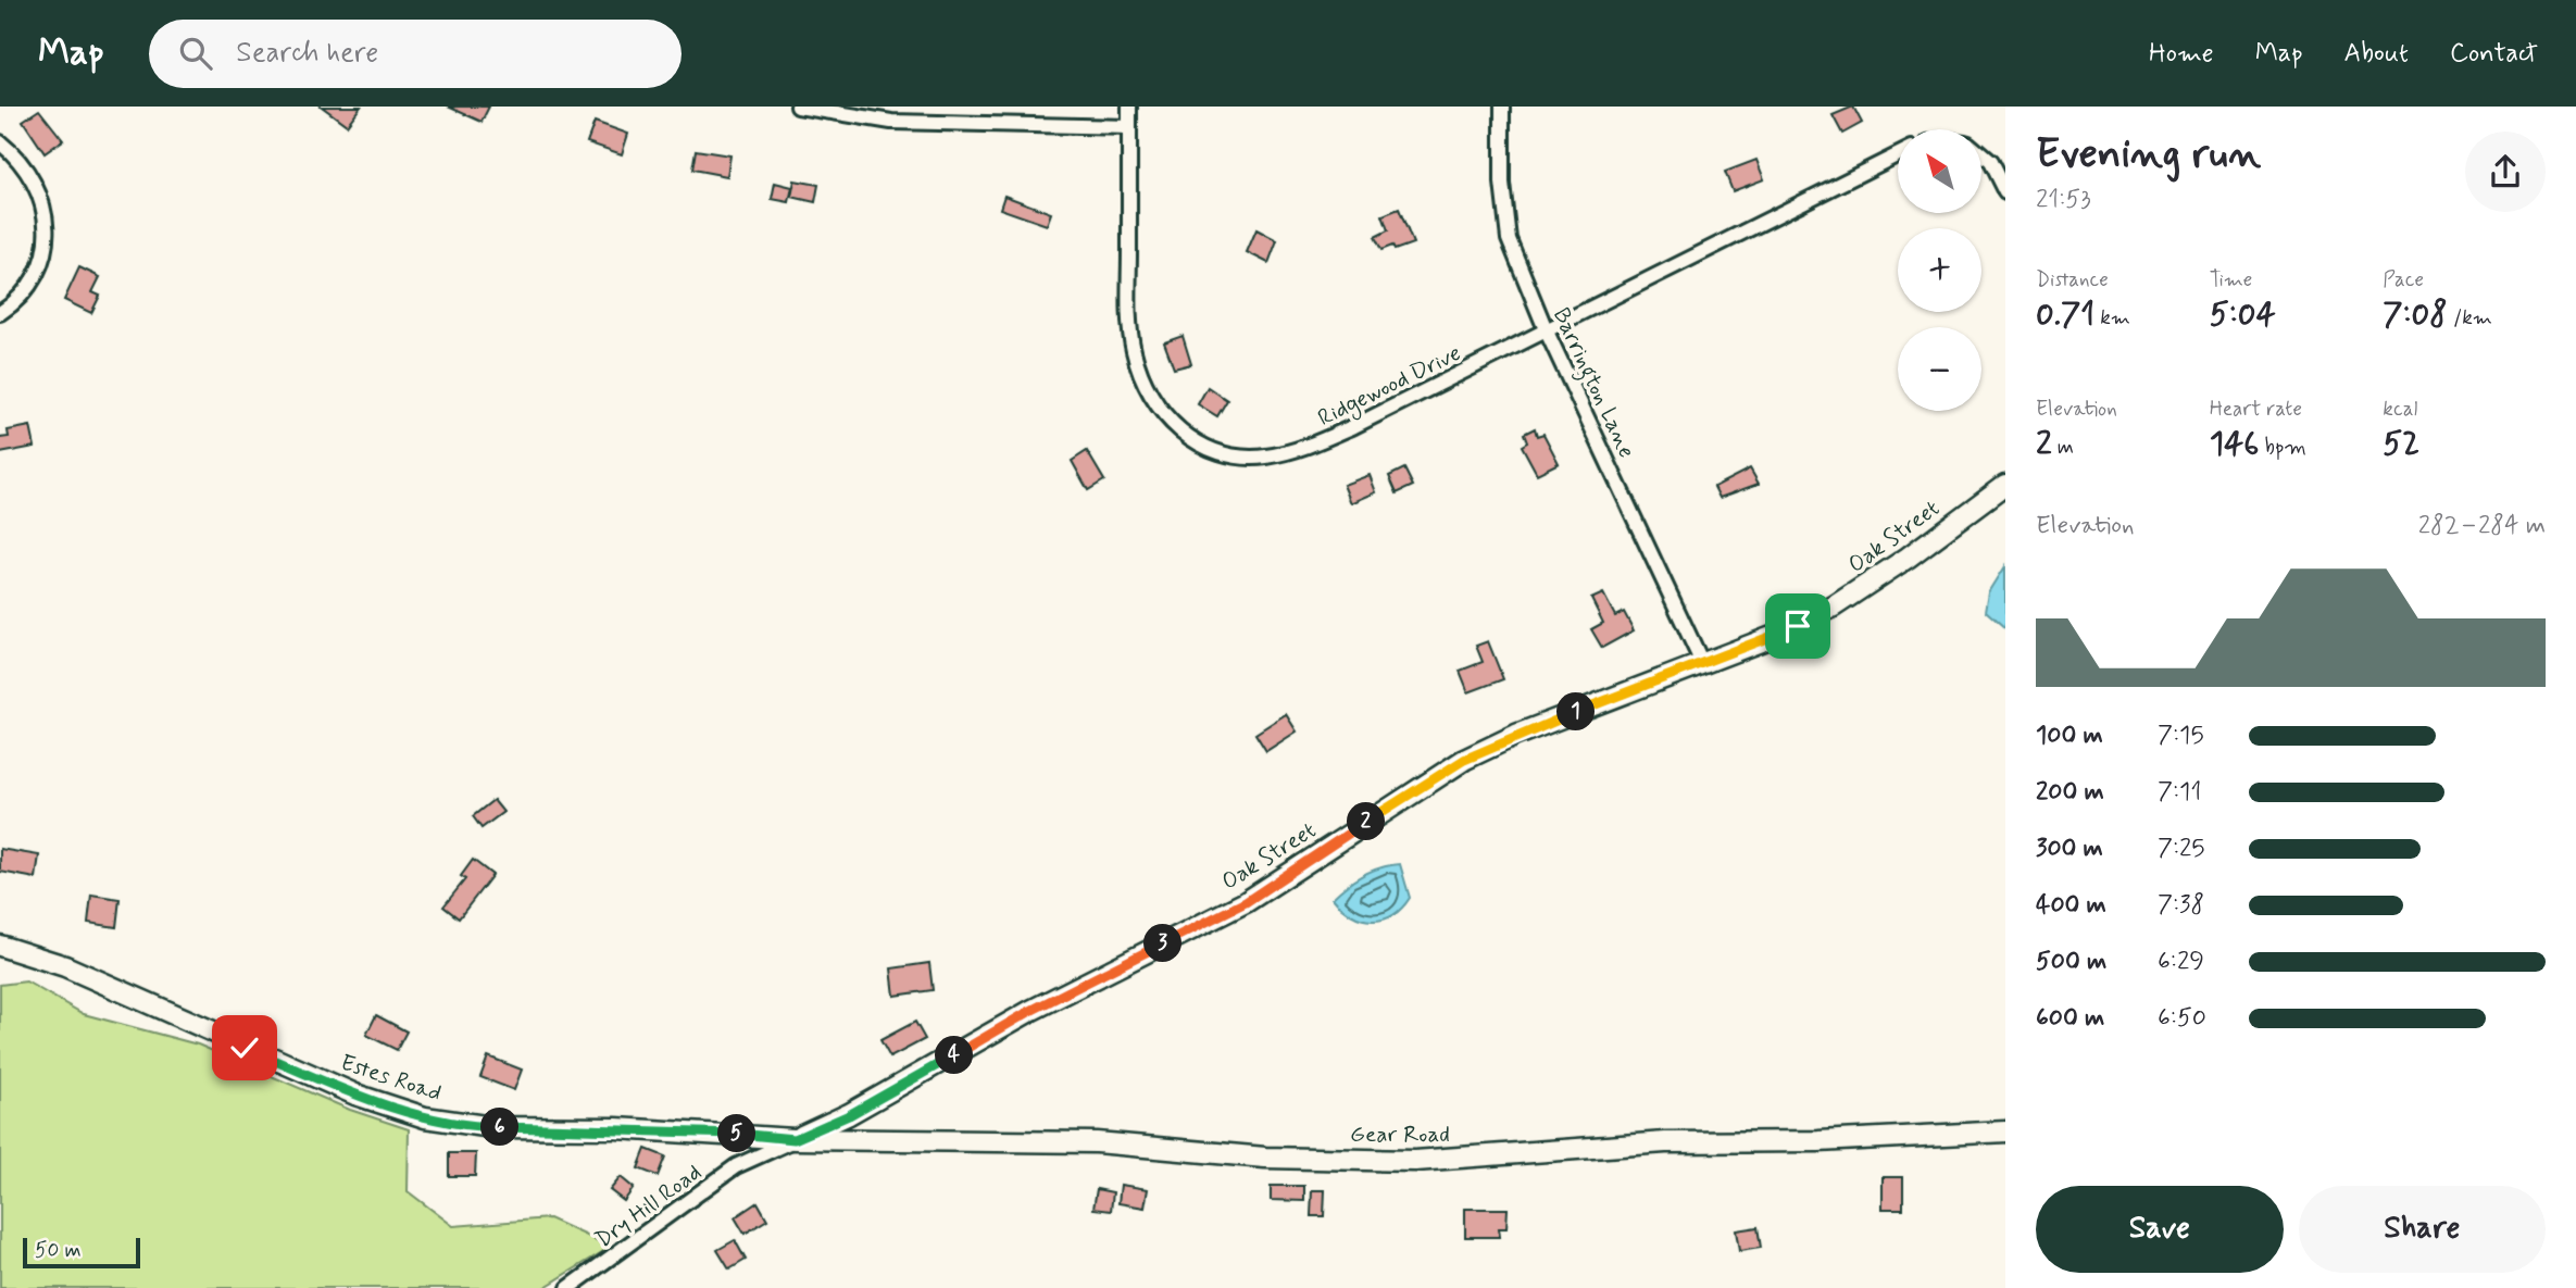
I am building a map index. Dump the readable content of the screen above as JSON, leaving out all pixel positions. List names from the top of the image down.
{
  "streets": {
    "street": [
      "Barrington Lane",
      "Ridgewood Drive",
      "Oak Street",
      "Estes Road",
      "Gear Road",
      "Dry Hill Road"
    ]
  },
  "crossings": [
    ["Barrington Lane", "Ridgewood Drive"],
    ["Barrington Lane", "Oak Street"],
    ["Oak Street", "Estes Road"],
    ["Oak Street", "Gear Road"],
    ["Oak Street", "Dry Hill Road"],
    ["Estes Road", "Gear Road"],
    ["Estes Road", "Dry Hill Road"],
    ["Gear Road", "Dry Hill Road"]
  ],
  "scale_bar": "50 m",
  "north": "top left",
  "page": {
    "header": "Map",
    "search": "Search here",
    "nav": [
      "Home",
      "Map",
      "About",
      "Contact"
    ],
    "heading": ["Evening run", "21:53"],
    "map_buttons": ["+", "−"],
    "stats": [
      ["Distance", "0.71 km"],
      ["Time", "5:04"],
      ["Pace", "7:08 /km"],
      ["Elevation", "2 m"],
      ["Heart rate", "146 bpm"],
      ["kcal", "52"]
    ],
    "chart": ["Elevation", "282–284 m"],
    "pins": [
      "1",
      "2",
      "3",
      "4",
      "6",
      "5"
    ],
    "list": [
      {
        "name": "100 m",
        "note": "7:15"
      },
      {
        "name": "200 m",
        "note": "7:11"
      },
      {
        "name": "300 m",
        "note": "7:25"
      },
      {
        "name": "400 m",
        "note": "7:38"
      },
      {
        "name": "500 m",
        "note": "6:29"
      },
      {
        "name": "600 m",
        "note": "6:50"
      }
    ],
    "buttons": ["Save", "Share"],
    "scale": "50 m"
  }
}
